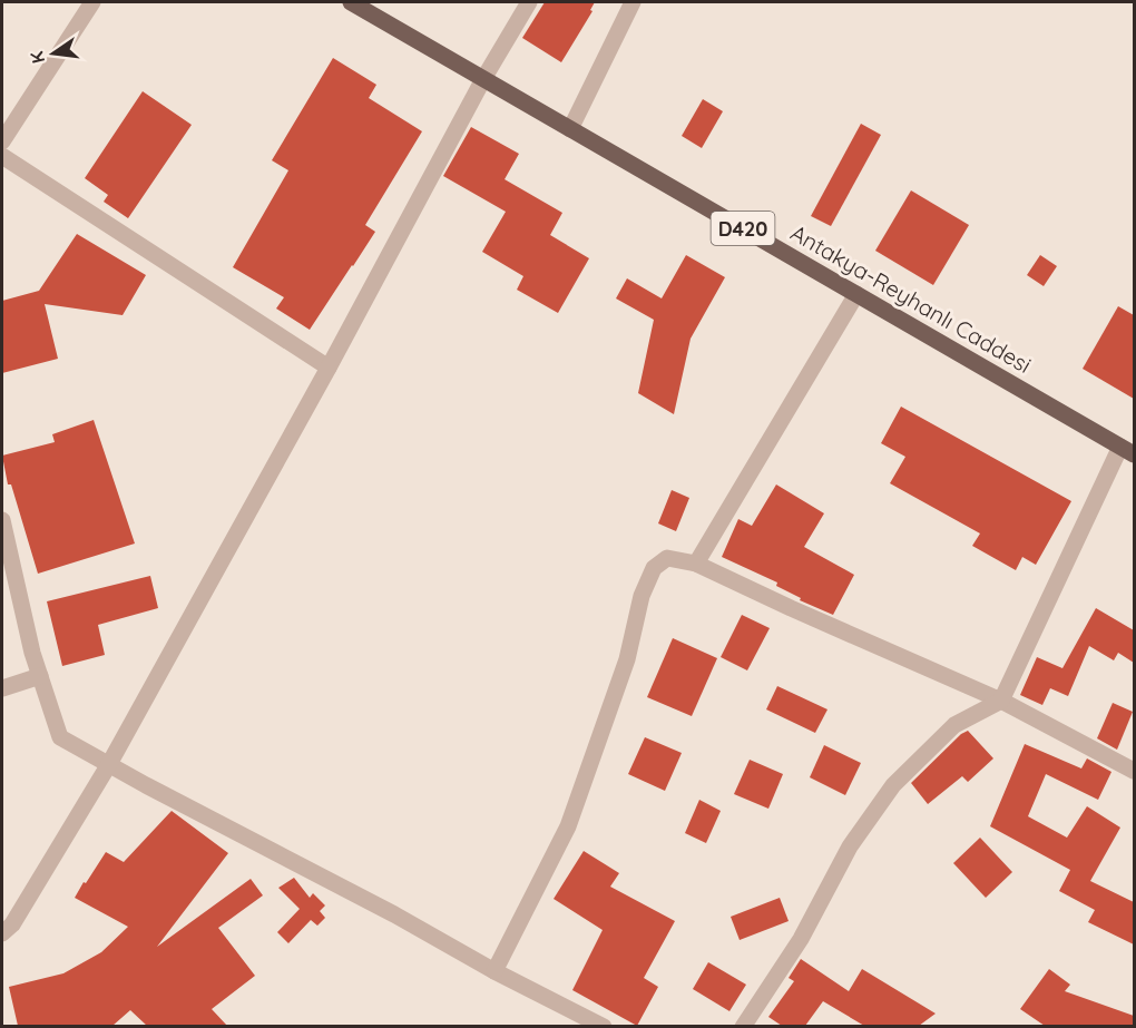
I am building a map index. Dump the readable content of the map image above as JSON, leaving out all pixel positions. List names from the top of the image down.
{
  "streets": {
    "main road": ["D420", "Antakya-Reyhanlı Caddesi"]
  },
  "north": "left"
}
